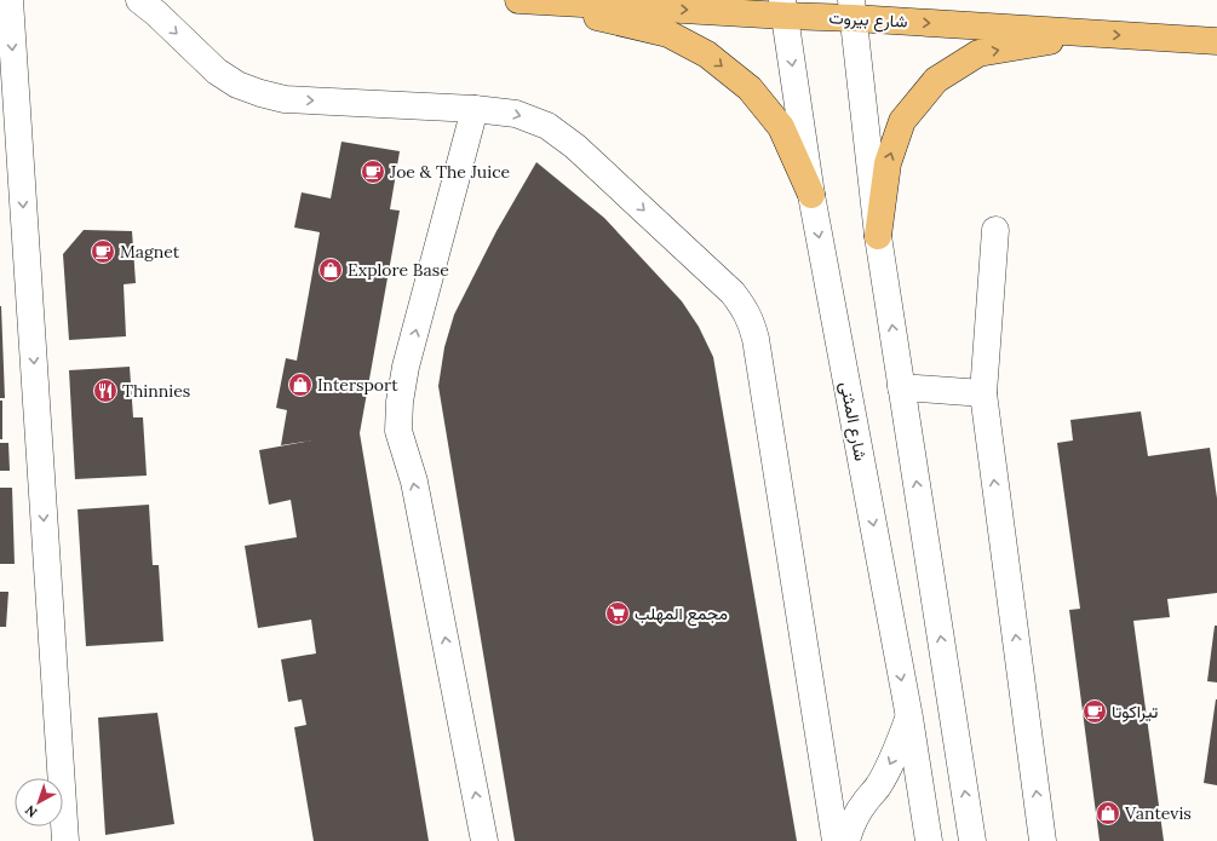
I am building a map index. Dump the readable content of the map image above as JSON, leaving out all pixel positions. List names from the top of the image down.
{
  "streets": {
    "main road": ["شارع بيروت"],
    "street": ["شارع المثنى"]
  },
  "crossings": [
    ["شارع بيروت", "شارع المثنى"]
  ],
  "one_way": ["شارع بيروت"],
  "places": {
    "cafe": ["Joe & The Juice", "Magnet", "تيراكوتا"],
    "shop": ["Explore Base", "Intersport", "Vantevis"],
    "restaurant": ["Thinnies"],
    "supermarket": ["مجمع المهلب"]
  },
  "north": "bottom left"
}
